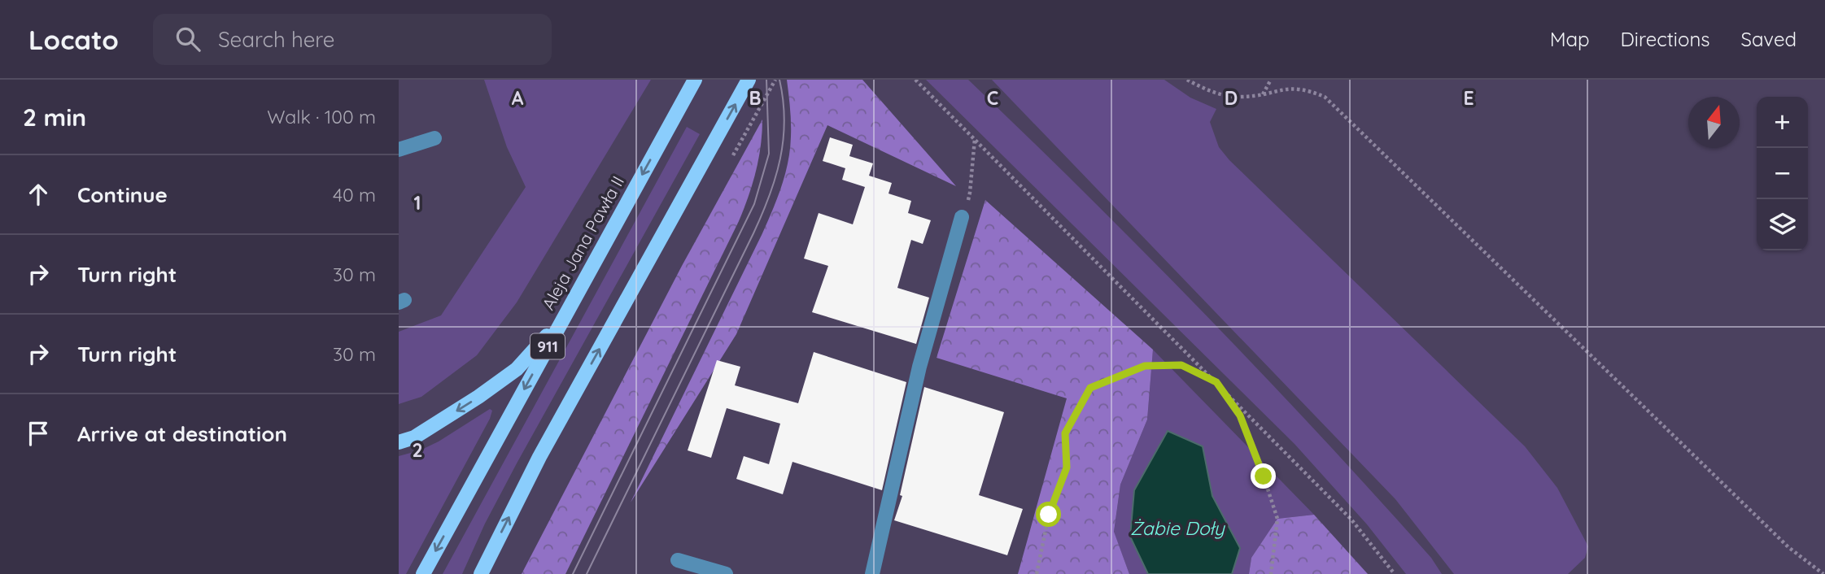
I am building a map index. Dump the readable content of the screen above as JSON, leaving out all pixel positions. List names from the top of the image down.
{
  "streets": {
    "main road": ["Aleja Jana Pawła II", "911"]
  },
  "water": ["Żabie Doły"],
  "north": "top",
  "page": {
    "header": "Locato",
    "search": "Search here",
    "nav": ["Map", "Directions", "Saved"],
    "heading": ["2 min", "Walk · 100 m"],
    "map_buttons": ["+", "−"],
    "list": [
      ["Continue", "40 m"],
      ["Turn right", "30 m"],
      ["Turn right", "30 m"],
      "Arrive at destination"
    ]
  },
  "grid": {
    "columns": [
      "A",
      "B",
      "C",
      "D",
      "E"
    ],
    "rows": ["1", "2"]
  }
}
